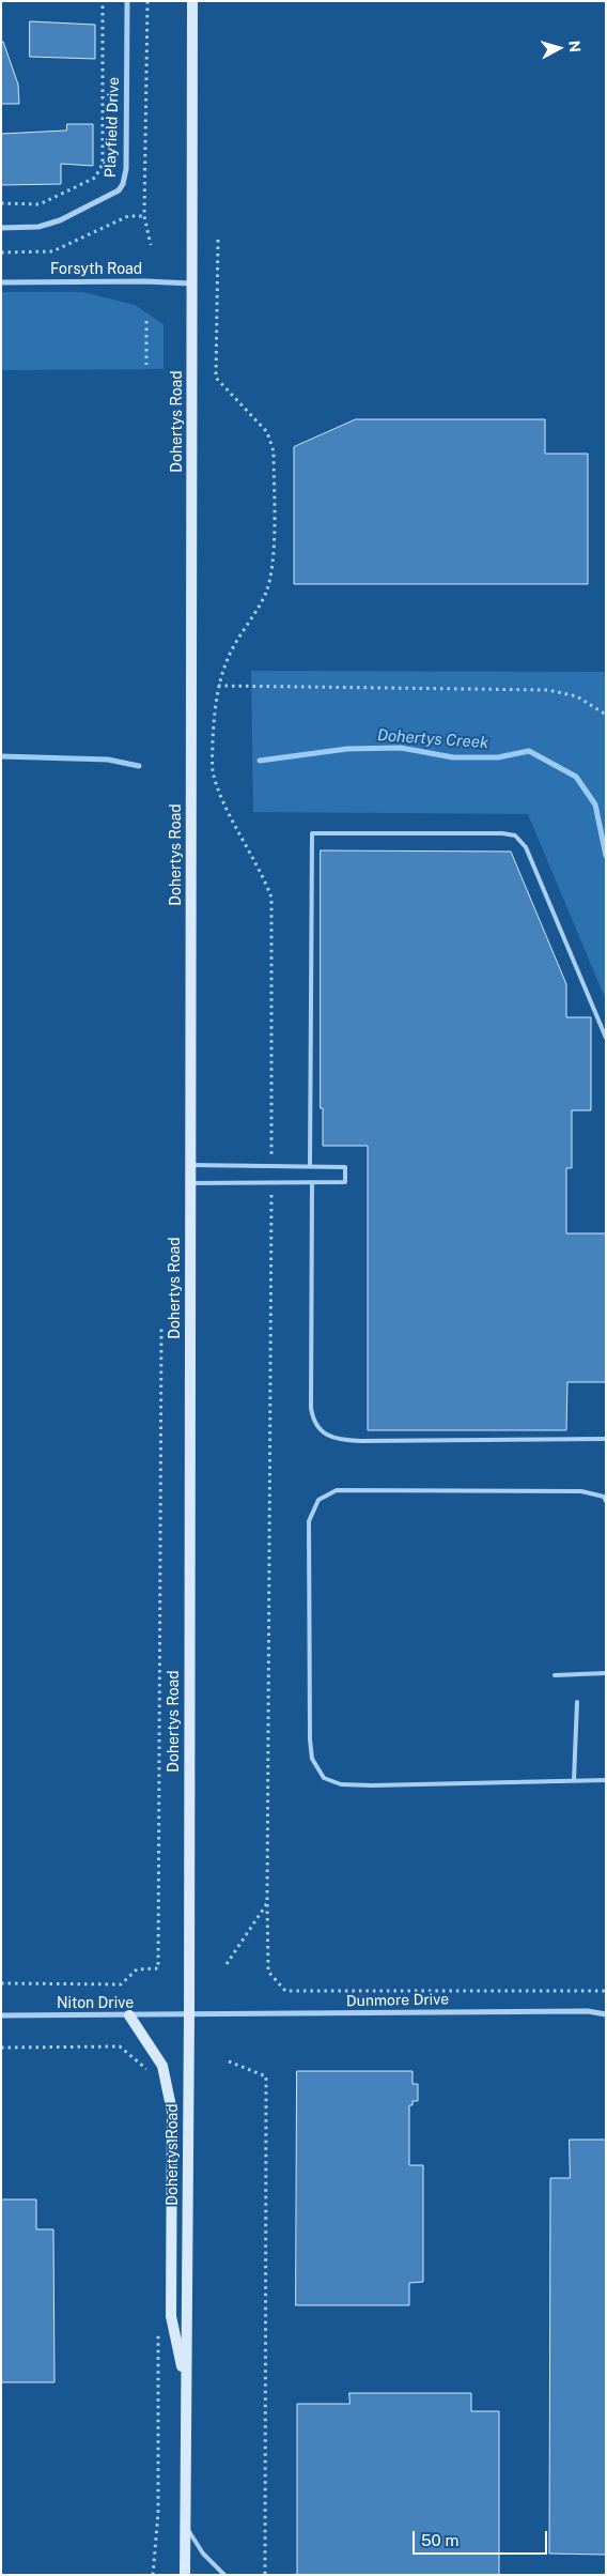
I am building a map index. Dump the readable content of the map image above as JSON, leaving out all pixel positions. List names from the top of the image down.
{
  "streets": {
    "main road": ["Dohertys Road"],
    "street": [
      "Playfield Drive",
      "Forsyth Road",
      "Dunmore Drive",
      "Niton Drive"
    ]
  },
  "crossings": [
    ["Forsyth Road", "Dohertys Road"],
    ["Dohertys Road", "Dunmore Drive"],
    ["Dohertys Road", "Niton Drive"],
    ["Dunmore Drive", "Niton Drive"]
  ],
  "water": ["Dohertys Creek"],
  "scale_bar": "50 m",
  "north": "right"
}
